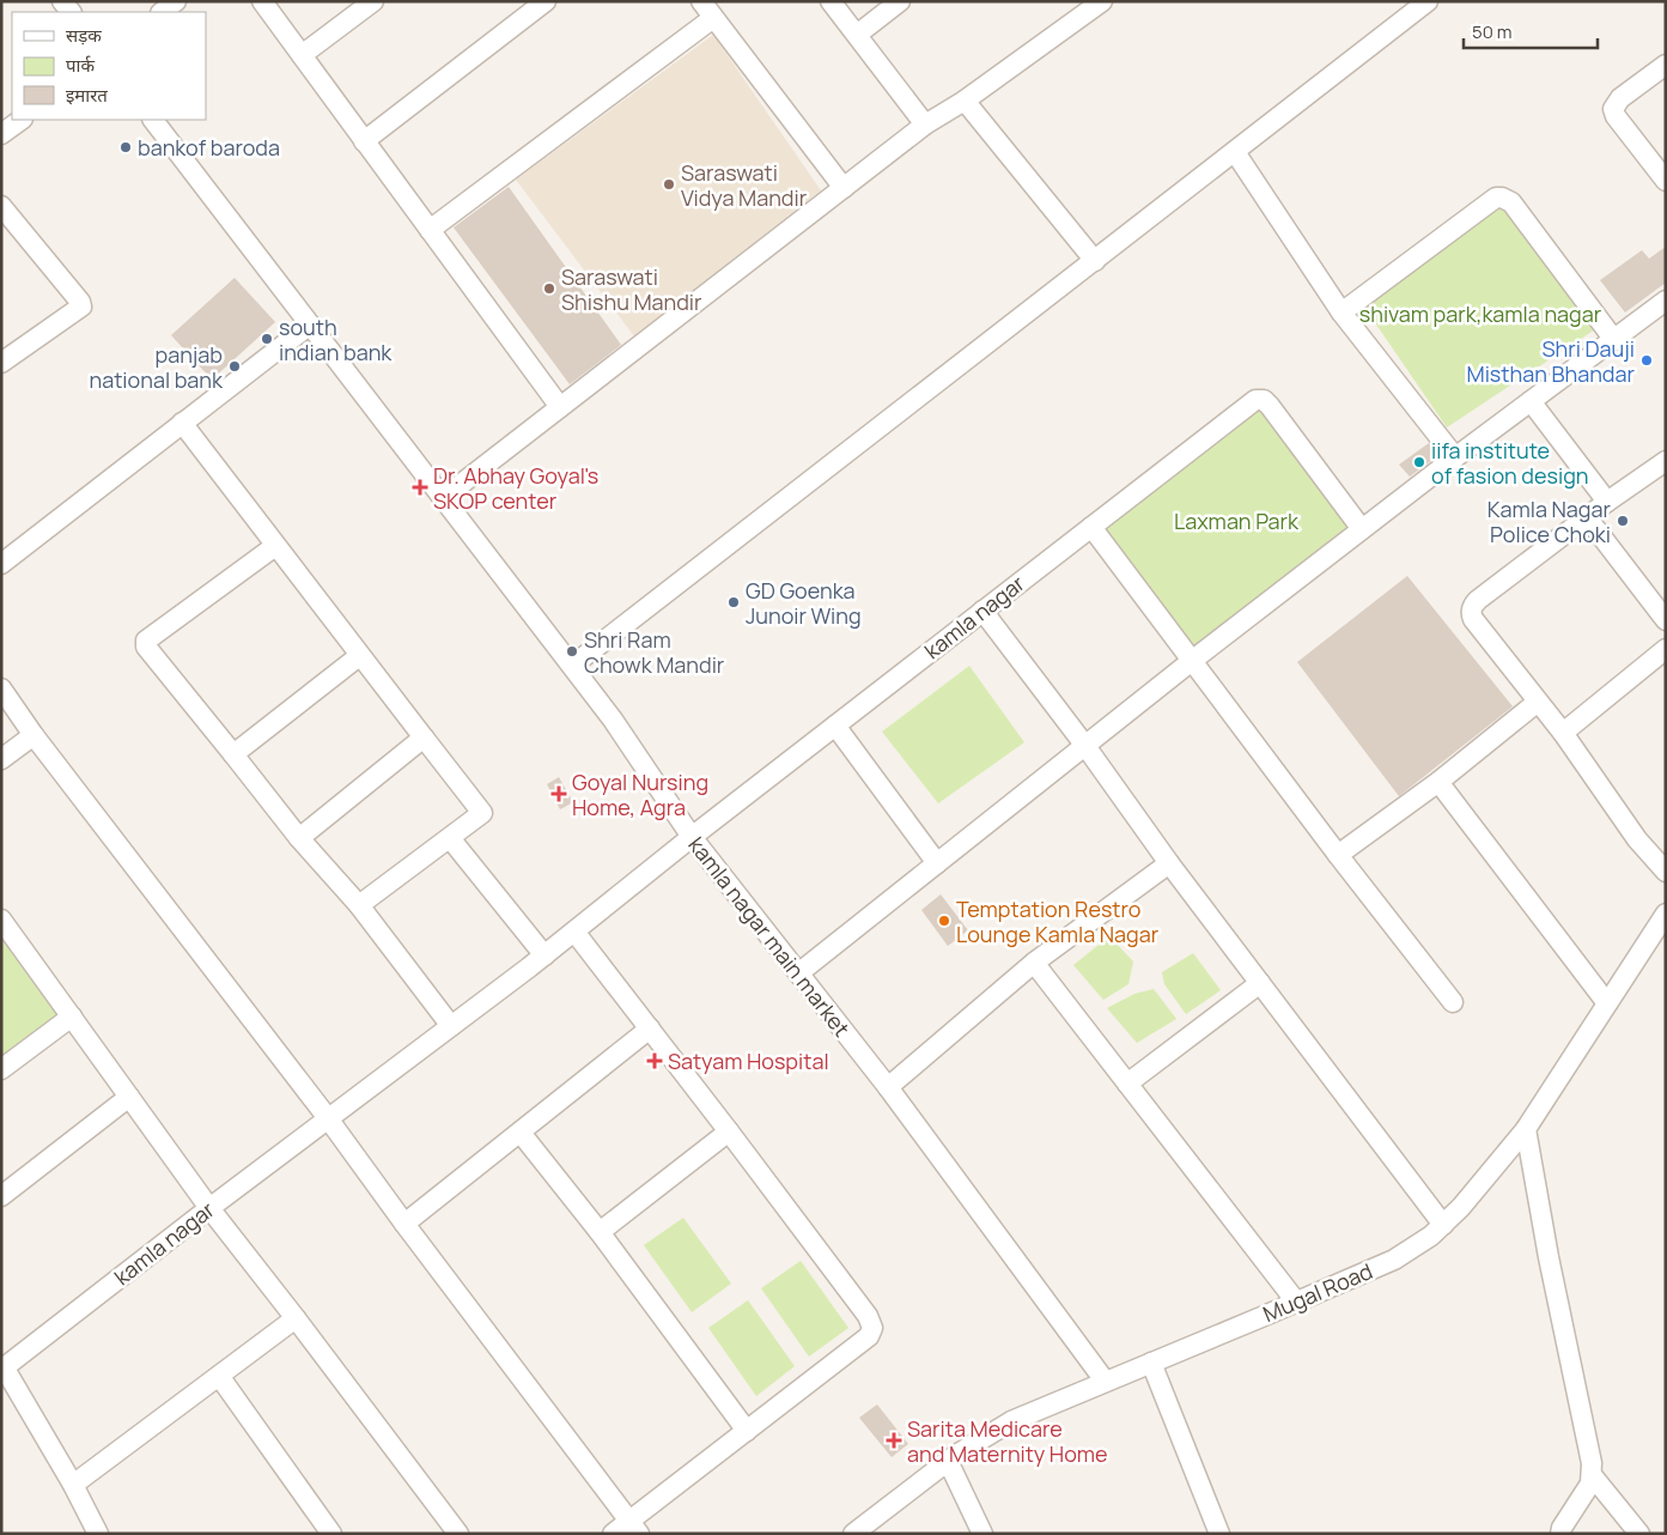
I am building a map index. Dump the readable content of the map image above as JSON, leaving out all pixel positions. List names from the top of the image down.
{
  "streets": {
    "street": ["kamla nagar", "kamla nagar main market", "Mugal Road"]
  },
  "crossings": [
    ["kamla nagar", "kamla nagar main market"],
    ["kamla nagar main market", "Mugal Road"]
  ],
  "parks": ["shivam park,kamla nagar", "Laxman Park"],
  "places": {
    "other": [
      "bankof baroda",
      "Saraswati Vidya Mandir",
      "Saraswati Shishu Mandir",
      "south indian bank",
      "Shri Dauji Misthan Bhandar",
      "panjab national bank",
      "iifa institute of fasion design",
      "Kamla Nagar Police Choki",
      "GD Goenka Junoir Wing",
      "Shri Ram Chowk Mandir",
      "Temptation Restro Lounge Kamla Nagar"
    ],
    "health": [
      "Dr. Abhay Goyal's SKOP center",
      "Goyal Nursing Home, Agra",
      "Satyam Hospital",
      "Sarita Medicare and Maternity Home"
    ]
  },
  "legend": ["सड़क", "पार्क", "इमारत"],
  "scale_bar": "50 m"
}
